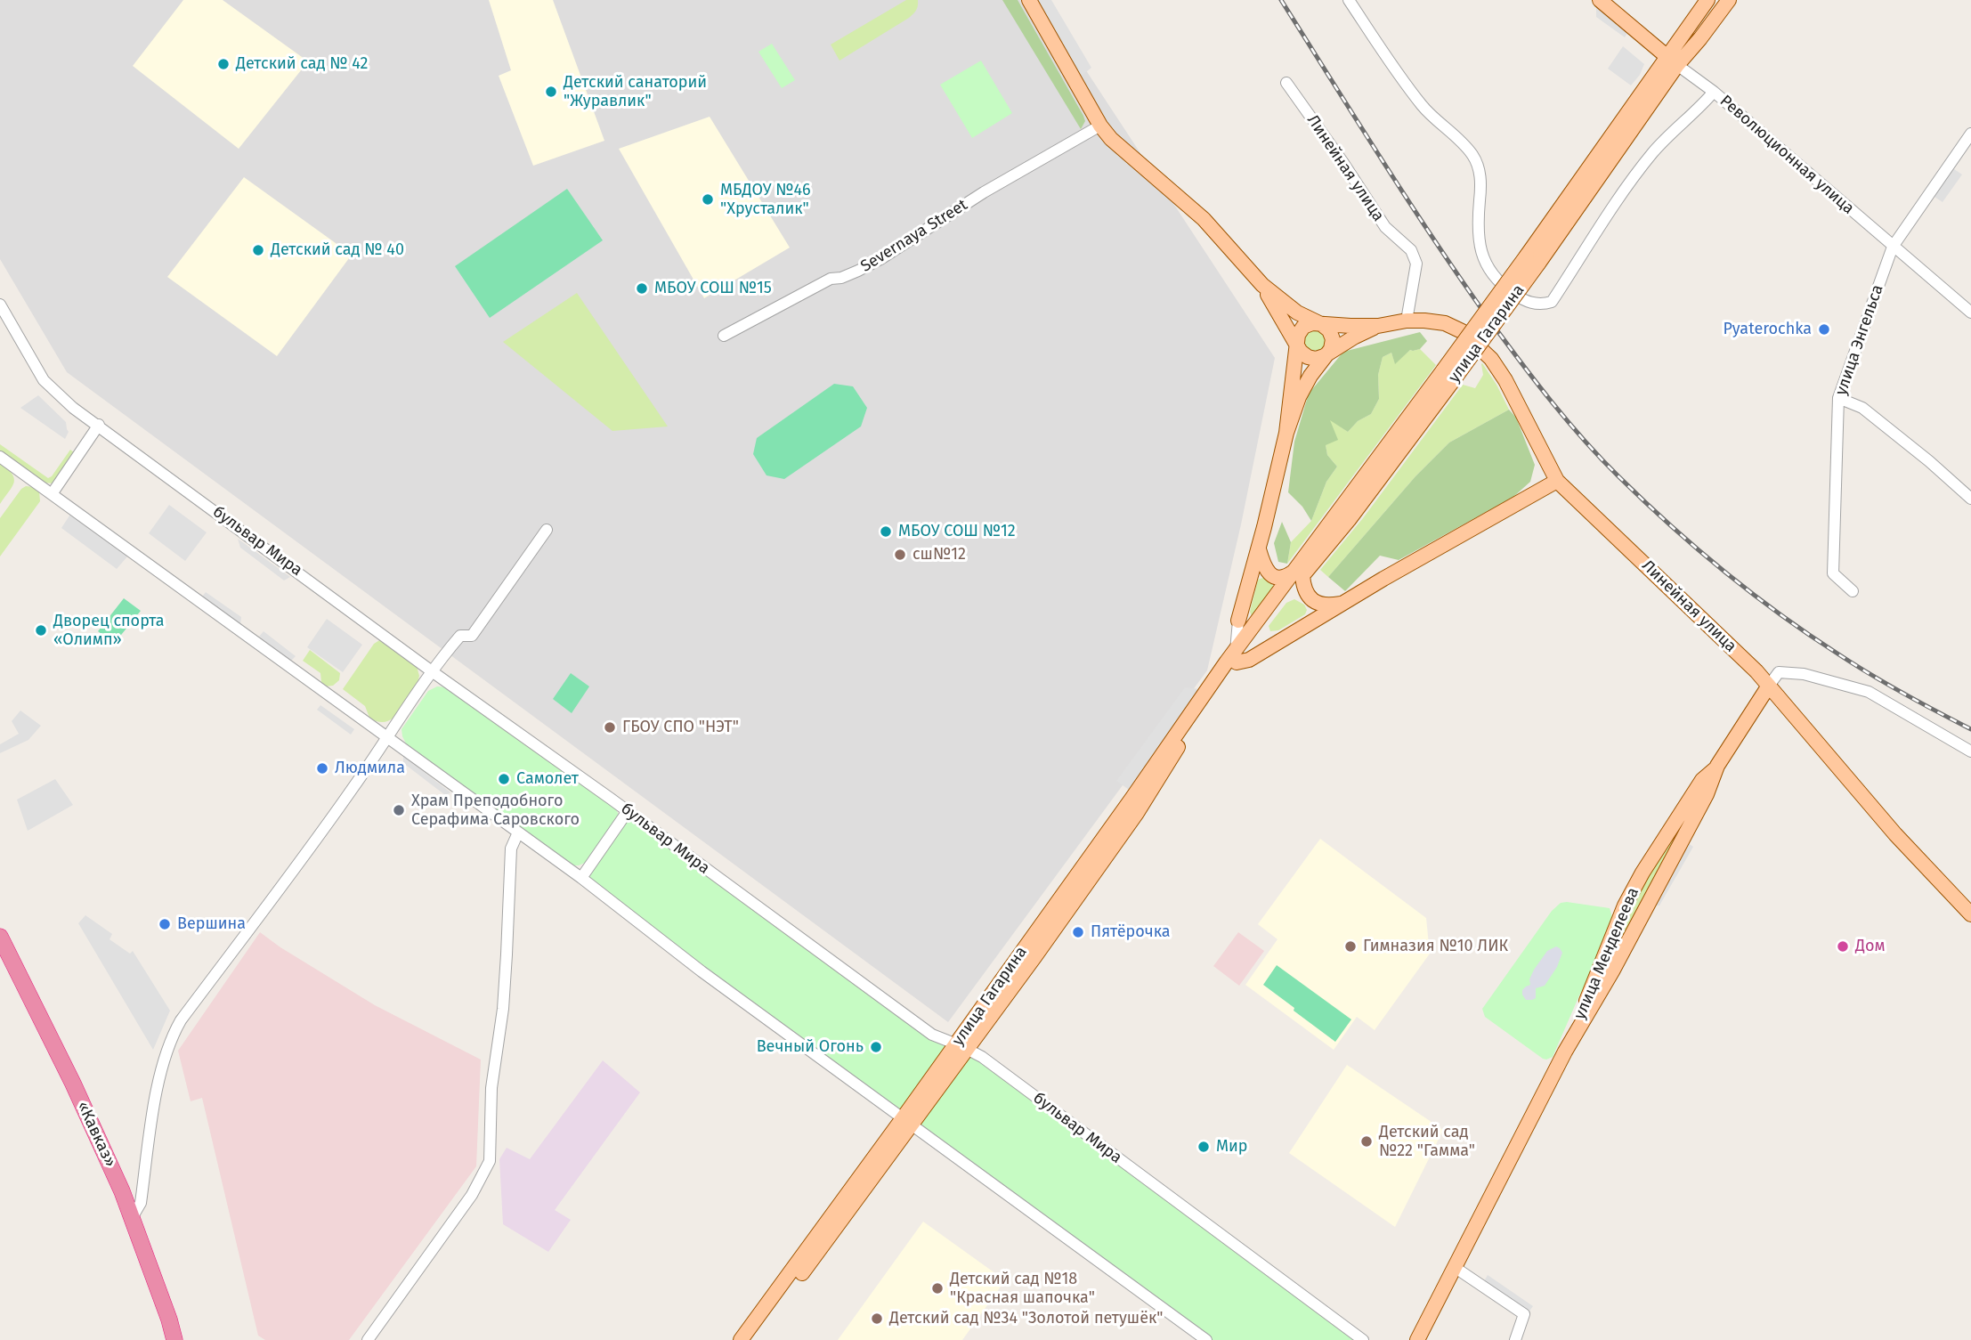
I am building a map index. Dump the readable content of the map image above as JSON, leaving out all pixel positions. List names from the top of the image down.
{
  "streets": {
    "highway": ["«Кавказ»"],
    "main road": [
      "Революционная улица",
      "Линейная улица",
      "улица Гагарина",
      "улица Менделеева"
    ],
    "street": ["Severnaya Street", "улица Энгельса", "бульвар Мира"]
  },
  "crossings": [
    ["Революционная улица", "улица Гагарина"],
    ["Революционная улица", "улица Энгельса"],
    ["Линейная улица", "улица Менделеева"],
    ["улица Гагарина", "бульвар Мира"]
  ],
  "places": [
    "Детский сад № 42",
    "Детский санаторий \"Журавлик\"",
    "МБДОУ №46 \"Хрусталик\"",
    "Детский сад № 40",
    "МБОУ СОШ №15",
    "Pyaterochka",
    "МБОУ СОШ №12",
    "сш№12",
    "Дворец спорта «Олимп»",
    "ГБОУ СПО \"НЭТ\"",
    "Людмила",
    "Самолет",
    "Храм Преподобного Серафима Саровского",
    "Вершина",
    "Пятёрочка",
    "Гимназия №10 ЛИК",
    "Дом",
    "Вечный Огонь",
    "Детский сад №22 \"Гамма\"",
    "Мир",
    "Детский сад №18 \"Красная шапочка\"",
    "Детский сад №34 \"Золотой петушёк\""
  ]
}
